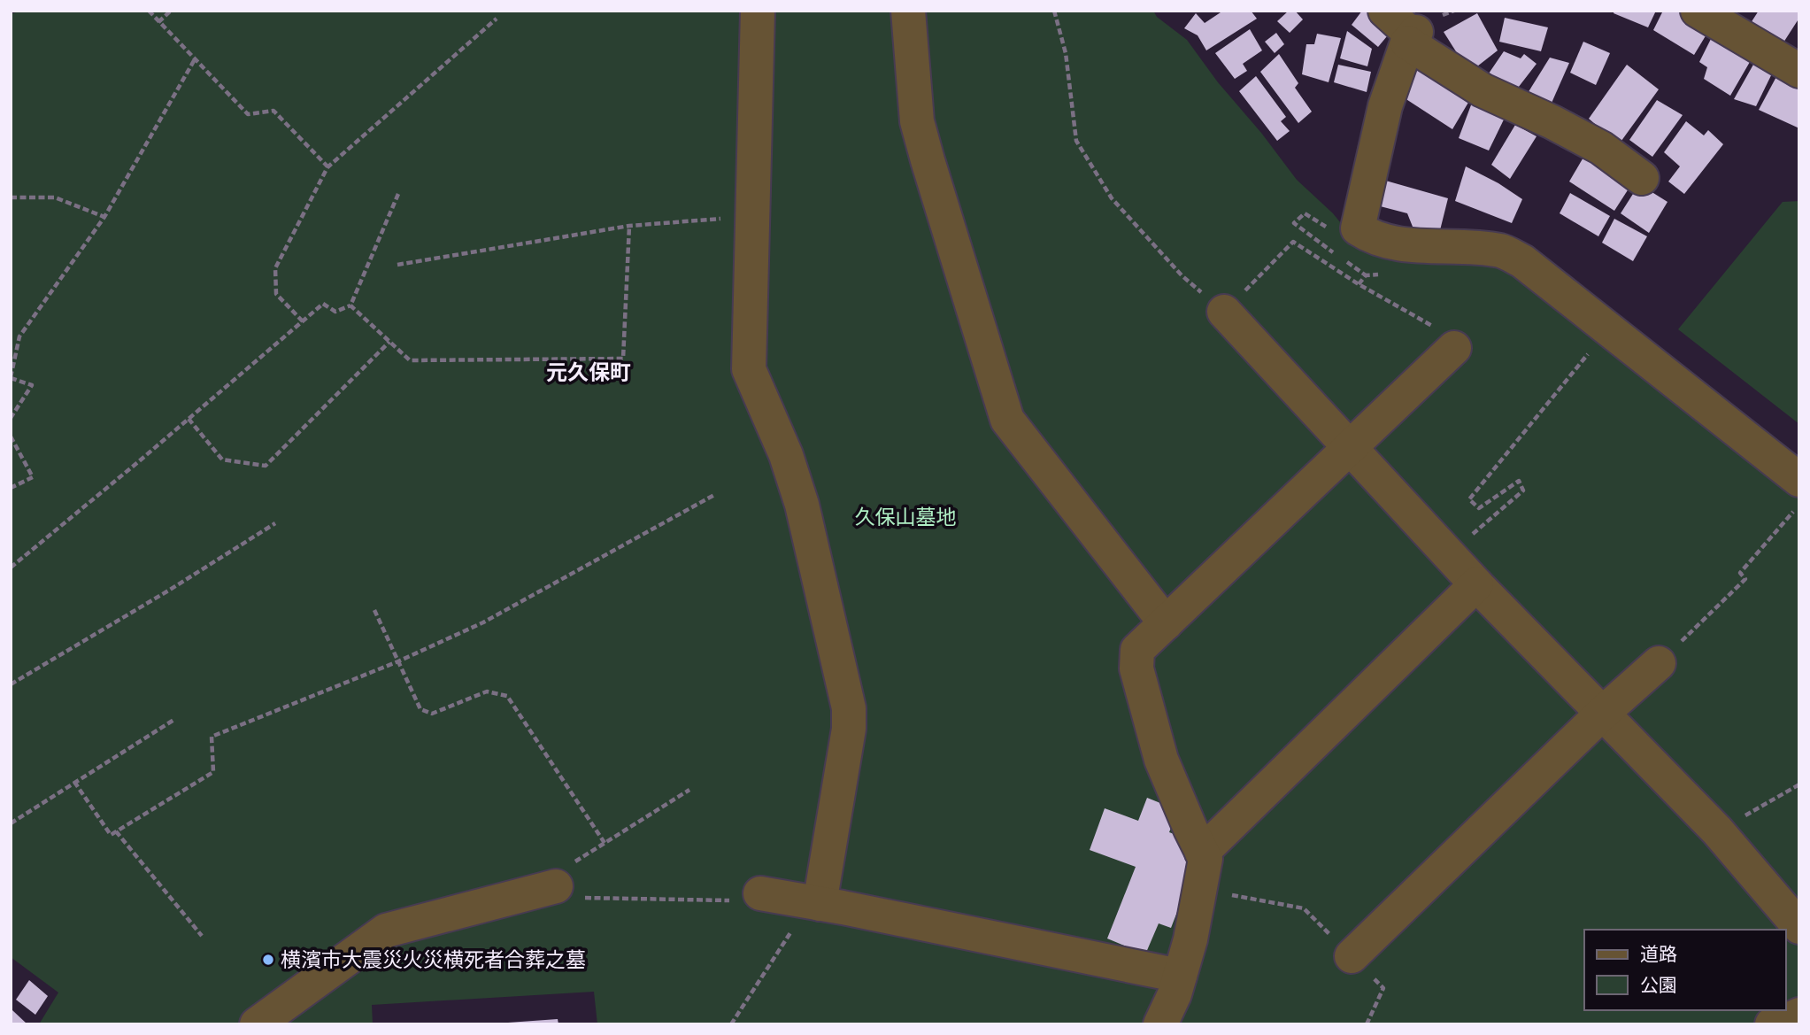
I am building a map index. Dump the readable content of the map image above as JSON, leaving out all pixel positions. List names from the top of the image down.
{
  "districts": ["元久保町"],
  "parks": ["久保山墓地"],
  "places": ["横濱市大震災火災横死者合葬之墓"],
  "legend": ["道路", "公園"]
}
